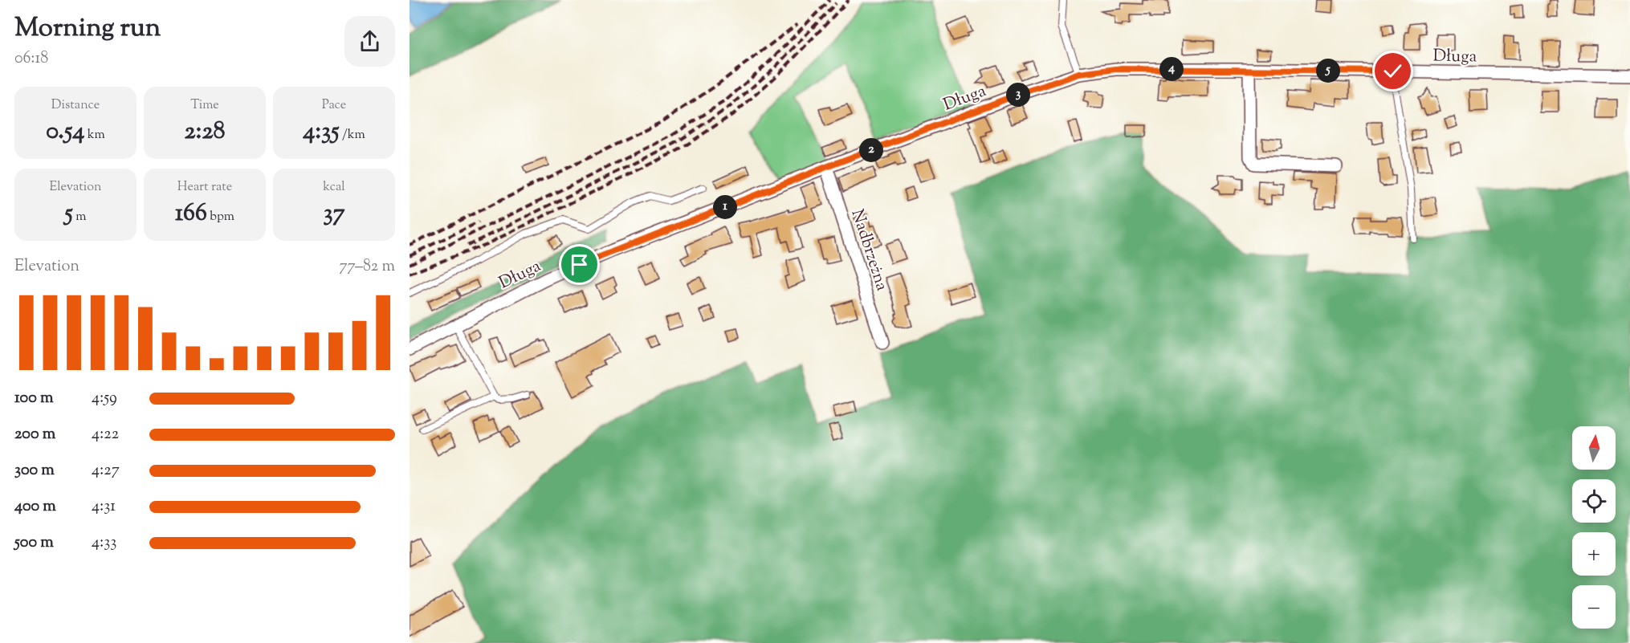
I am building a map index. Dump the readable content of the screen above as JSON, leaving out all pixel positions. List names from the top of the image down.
{
  "streets": {
    "street": ["Długa", "Nadbrzeżna"]
  },
  "crossings": [
    ["Długa", "Nadbrzeżna"]
  ],
  "north": "top",
  "page": {
    "heading": ["Morning run", "06:18"],
    "pins": [
      "4",
      "5",
      "3",
      "2",
      "1"
    ],
    "stats": [
      ["Distance", "0.54 km"],
      ["Time", "2:28"],
      ["Pace", "4:35 /km"],
      ["Elevation", "5 m"],
      ["Heart rate", "166 bpm"],
      ["kcal", "37"]
    ],
    "chart": ["Elevation", "77–82 m"],
    "list": [
      {
        "name": "100 m",
        "note": "4:59"
      },
      {
        "name": "200 m",
        "note": "4:22"
      },
      {
        "name": "300 m",
        "note": "4:27"
      },
      {
        "name": "400 m",
        "note": "4:31"
      },
      {
        "name": "500 m",
        "note": "4:33"
      }
    ],
    "map_buttons": ["+", "−"]
  }
}
